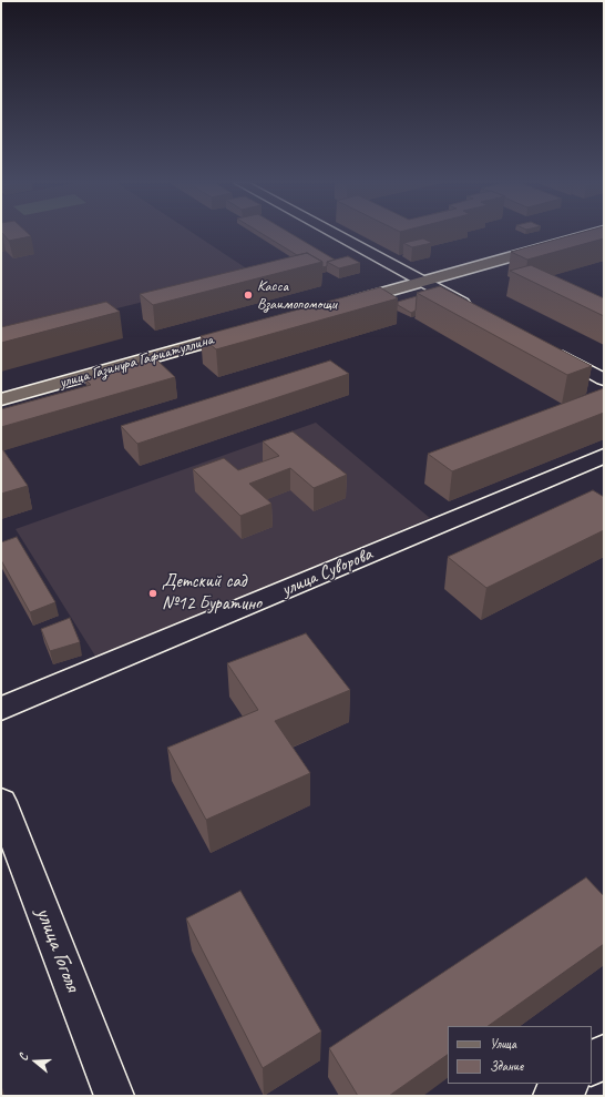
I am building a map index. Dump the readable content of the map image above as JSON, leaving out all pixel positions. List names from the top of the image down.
{
  "streets": {
    "main road": ["улица Газинура Гафиатуллина"],
    "street": ["улица Суворова", "улица Гоголя"]
  },
  "places": ["Касса Взаимопомощи", "Детский сад №12 Буратино"],
  "legend": ["Улица", "Здание"],
  "north": "left"
}
